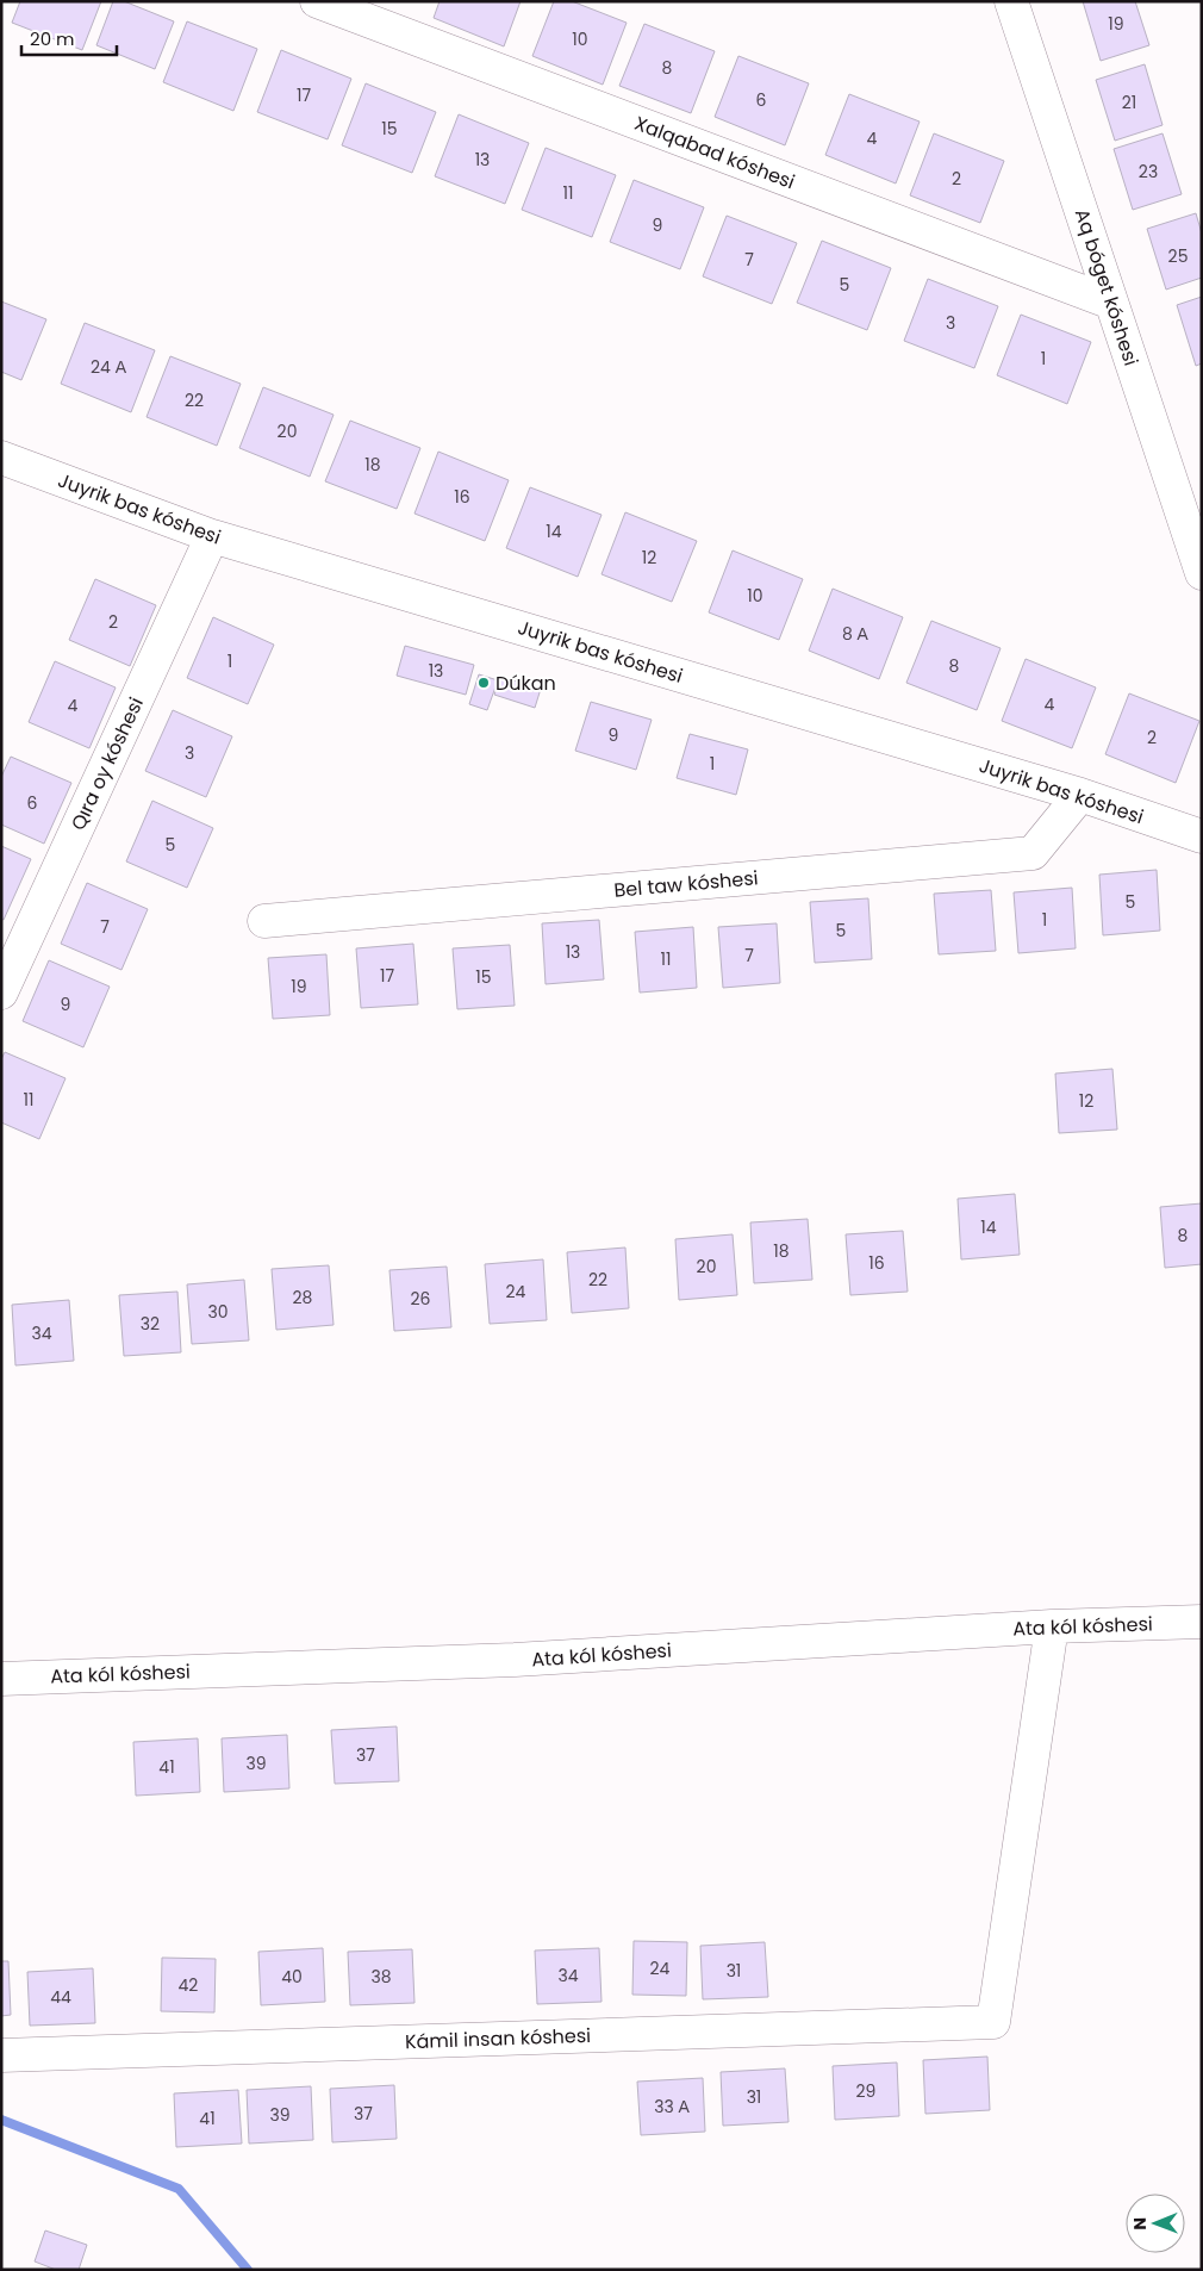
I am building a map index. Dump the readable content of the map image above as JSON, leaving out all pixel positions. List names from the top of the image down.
{
  "streets": {
    "street": [
      "Xalqabad kóshesi",
      "Aq bóget kóshesi",
      "Juyrik bas kóshesi",
      "Qıra oy kóshesi",
      "Bel taw kóshesi",
      "Ata kól kóshesi",
      "Kámil insan kóshesi"
    ]
  },
  "crossings": [
    ["Xalqabad kóshesi", "Aq bóget kóshesi"],
    ["Juyrik bas kóshesi", "Qıra oy kóshesi"],
    ["Juyrik bas kóshesi", "Bel taw kóshesi"],
    ["Ata kól kóshesi", "Kámil insan kóshesi"]
  ],
  "places": ["Dúkan"],
  "house_numbers": [
    "19",
    "10",
    "8",
    "17",
    "6",
    "21",
    "15",
    "4",
    "13",
    "23",
    "2",
    "11",
    "9",
    "25",
    "7",
    "5",
    "3",
    "1",
    "24 А",
    "22",
    "20",
    "18",
    "16",
    "14",
    "12",
    "10",
    "2",
    "8 А",
    "1",
    "8",
    "13",
    "4",
    "4",
    "9",
    "2",
    "3",
    "1",
    "6",
    "5",
    "5",
    "1",
    "7",
    "5",
    "13",
    "7",
    "11",
    "17",
    "15",
    "19",
    "9",
    "11",
    "12",
    "14",
    "8",
    "18",
    "16",
    "20",
    "22",
    "24",
    "28",
    "26",
    "30",
    "32",
    "34",
    "37",
    "39",
    "41",
    "24",
    "31",
    "34",
    "40",
    "38",
    "42",
    "44",
    "29",
    "31",
    "33 А",
    "37",
    "39",
    "41"
  ],
  "scale_bar": "20 m",
  "north": "left"
}
